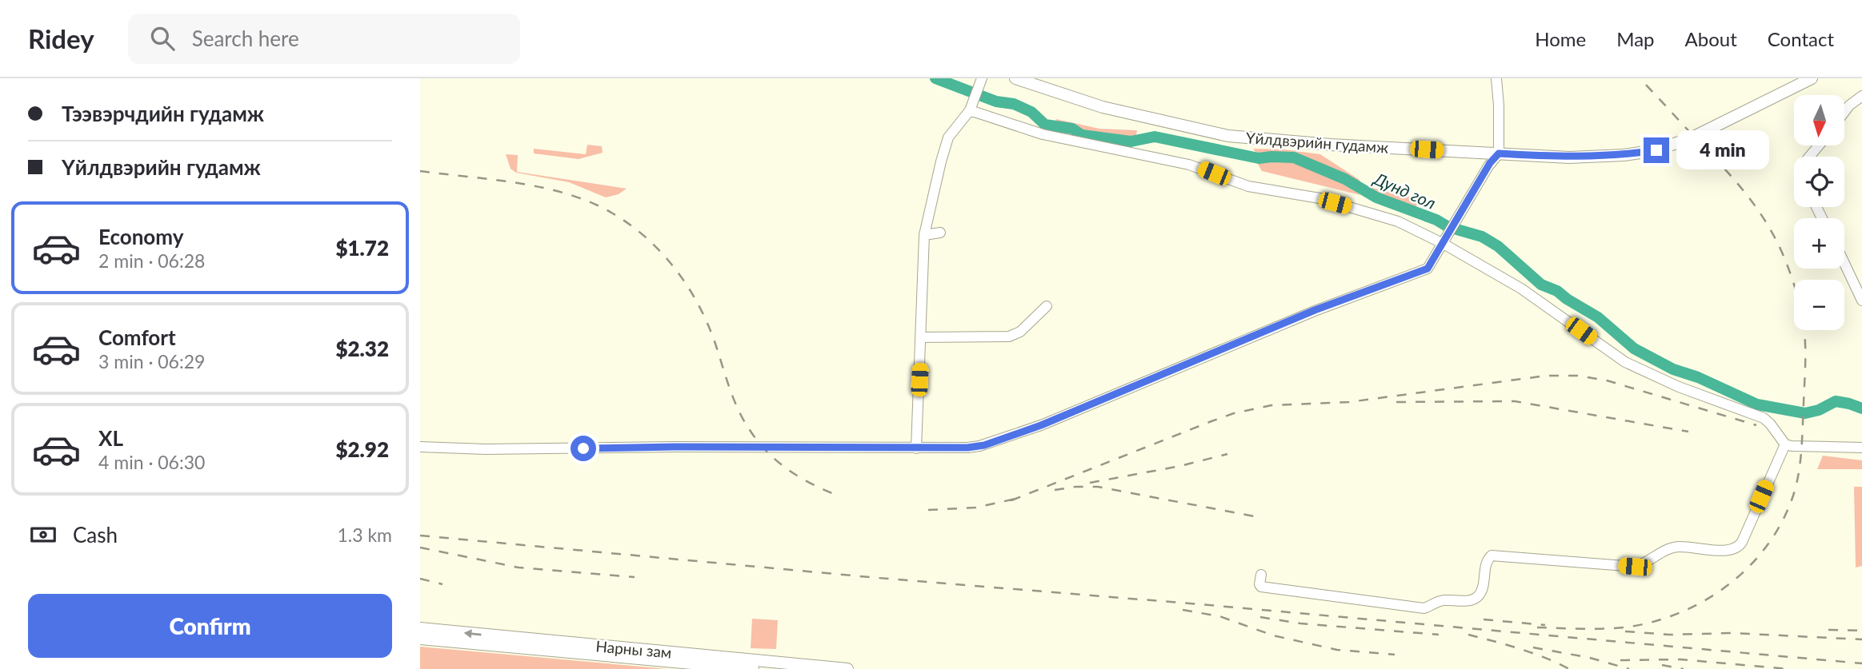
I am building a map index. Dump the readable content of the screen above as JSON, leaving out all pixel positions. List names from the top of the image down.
{
  "streets": {
    "main road": ["Yйлдвэрийн гудамж", "Нарны зам"]
  },
  "water": ["Дунд гол"],
  "north": "bottom",
  "page": {
    "header": "Ridey",
    "search": "Search here",
    "nav": [
      "Home",
      "Map",
      "About",
      "Contact"
    ],
    "banner": ["Тээвэрчдийн гудамж", "Yйлдвэрийн гудамж"],
    "map_buttons": ["+", "−"],
    "bubble": "4 min",
    "list": [
      {
        "name": "Economy",
        "note": "2 min · 06:28",
        "value": "$1.72"
      },
      {
        "name": "Comfort",
        "note": "3 min · 06:29",
        "value": "$2.32"
      },
      {
        "name": "XL",
        "note": "4 min · 06:30",
        "value": "$2.92"
      }
    ],
    "pay": ["Cash", "1.3 km"],
    "buttons": "Confirm"
  }
}
